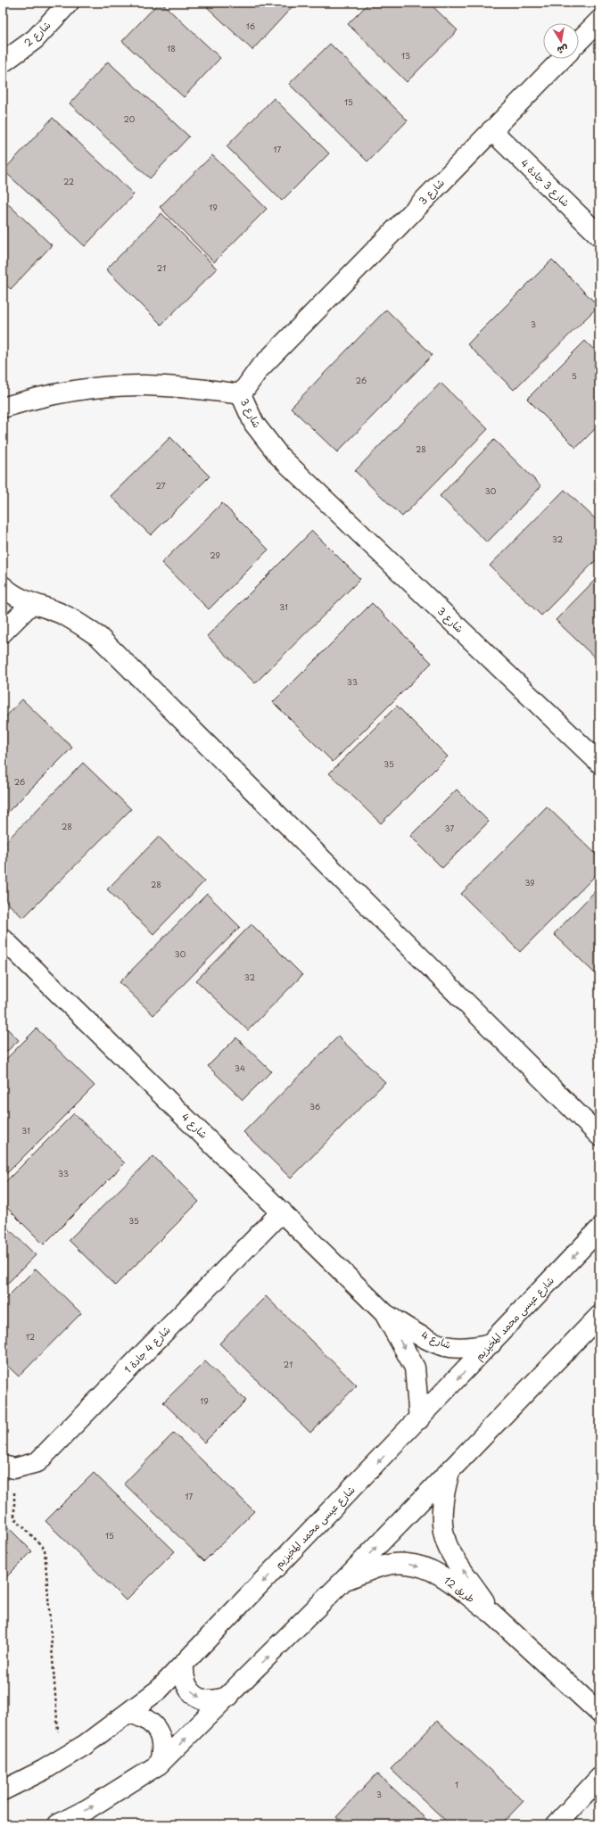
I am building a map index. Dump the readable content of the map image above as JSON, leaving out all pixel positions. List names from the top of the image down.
{
  "streets": {
    "street": [
      "شارع 2",
      "شارع 3 جادة 4",
      "شارع 3",
      "شارع 4",
      "شارع عيسى محمد المخيزيم",
      "شارع 4 جادة 1",
      "طريق 12"
    ]
  },
  "crossings": [
    ["شارع 3 جادة 4", "شارع 3"],
    ["شارع 4", "شارع عيسى محمد المخيزيم"],
    ["شارع 4", "شارع 4 جادة 1"]
  ],
  "house_numbers": [
    "16",
    "18",
    "13",
    "15",
    "20",
    "17",
    "22",
    "19",
    "21",
    "3",
    "5",
    "26",
    "28",
    "27",
    "30",
    "32",
    "29",
    "31",
    "33",
    "35",
    "26",
    "28",
    "37",
    "39",
    "28",
    "30",
    "32",
    "34",
    "36",
    "31",
    "33",
    "35",
    "12",
    "21",
    "19",
    "17",
    "15",
    "1",
    "3"
  ],
  "north": "bottom"
}
